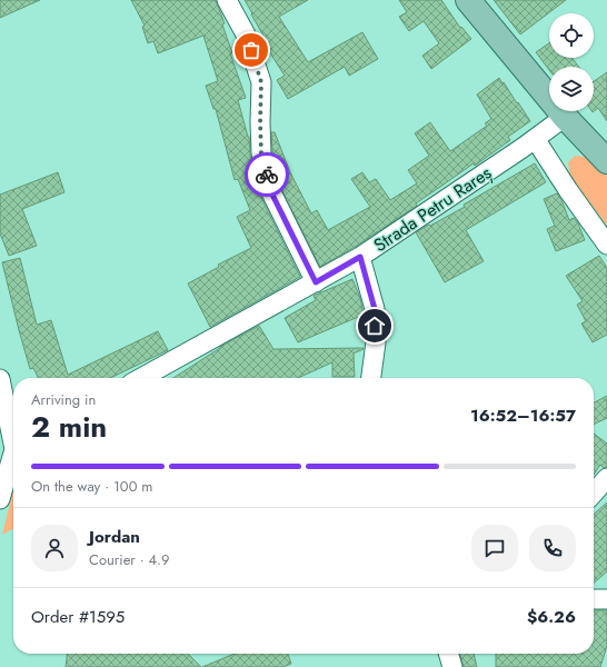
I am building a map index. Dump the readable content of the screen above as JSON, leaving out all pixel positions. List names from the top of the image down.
{
  "streets": {
    "street": ["Strada Petru Rareș"]
  },
  "page": {
    "heading": ["2 min", "Arriving in", "16:52–16:57"],
    "panel": [
      "Jordan",
      "Courier · 4.9",
      "Order #1595",
      "$6.26"
    ],
    "bar": "On the way · 100 m"
  }
}
